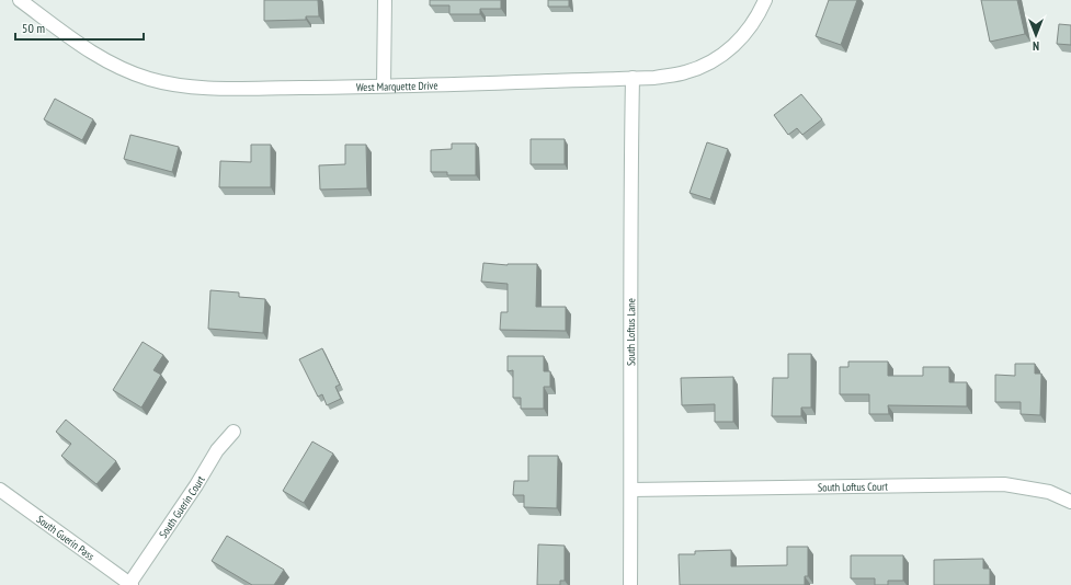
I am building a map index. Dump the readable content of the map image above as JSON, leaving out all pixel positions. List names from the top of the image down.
{
  "streets": {
    "street": [
      "West Marquette Drive",
      "South Loftus Lane",
      "South Loftus Court",
      "South Guerin Court",
      "South Guerin Pass"
    ]
  },
  "crossings": [
    ["West Marquette Drive", "South Loftus Lane"],
    ["South Loftus Lane", "South Loftus Court"],
    ["South Guerin Court", "South Guerin Pass"]
  ],
  "scale_bar": "50 m",
  "north": "bottom"
}
